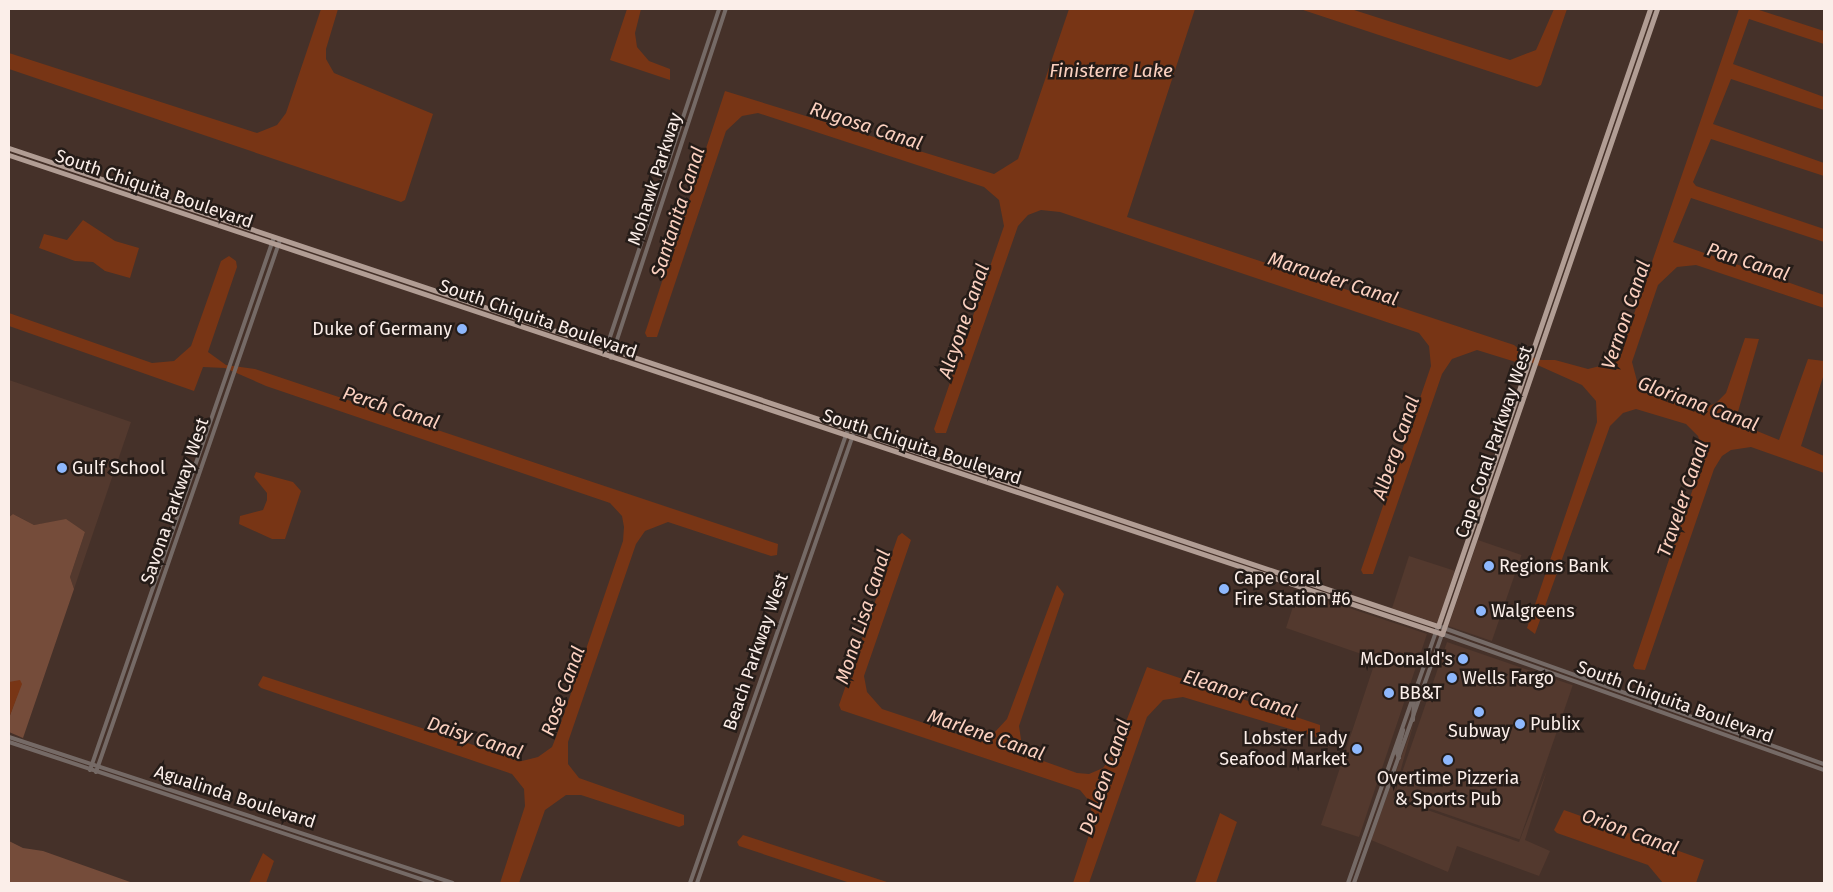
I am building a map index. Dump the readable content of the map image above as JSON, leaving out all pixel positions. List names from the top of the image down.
{
  "streets": {
    "main road": ["South Chiquita Boulevard", "Cape Coral Parkway West"],
    "street": [
      "Mohawk Parkway",
      "Savona Parkway West",
      "Beach Parkway West",
      "Agualinda Boulevard"
    ]
  },
  "crossings": [
    ["Mohawk Parkway", "South Chiquita Boulevard"],
    ["South Chiquita Boulevard", "Cape Coral Parkway West"],
    ["South Chiquita Boulevard", "Savona Parkway West"],
    ["South Chiquita Boulevard", "Beach Parkway West"],
    ["Savona Parkway West", "Agualinda Boulevard"]
  ],
  "water": [
    "Finisterre Lake",
    "Rugosa Canal",
    "Santanita Canal",
    "Pan Canal",
    "Marauder Canal",
    "Vernon Canal",
    "Alcyone Canal",
    "Gloriana Canal",
    "Perch Canal",
    "Alberg Canal",
    "Traveler Canal",
    "Mona Lisa Canal",
    "Rose Canal",
    "Eleanor Canal",
    "Marlene Canal",
    "Daisy Canal",
    "De Leon Canal",
    "Orion Canal"
  ],
  "places": [
    "Duke of Germany",
    "Gulf School",
    "Regions Bank",
    "Cape Coral Fire Station #6",
    "Walgreens",
    "McDonald's",
    "Wells Fargo",
    "BB&T",
    "Subway",
    "Publix",
    "Lobster Lady Seafood Market",
    "Overtime Pizzeria & Sports Pub"
  ]
}
